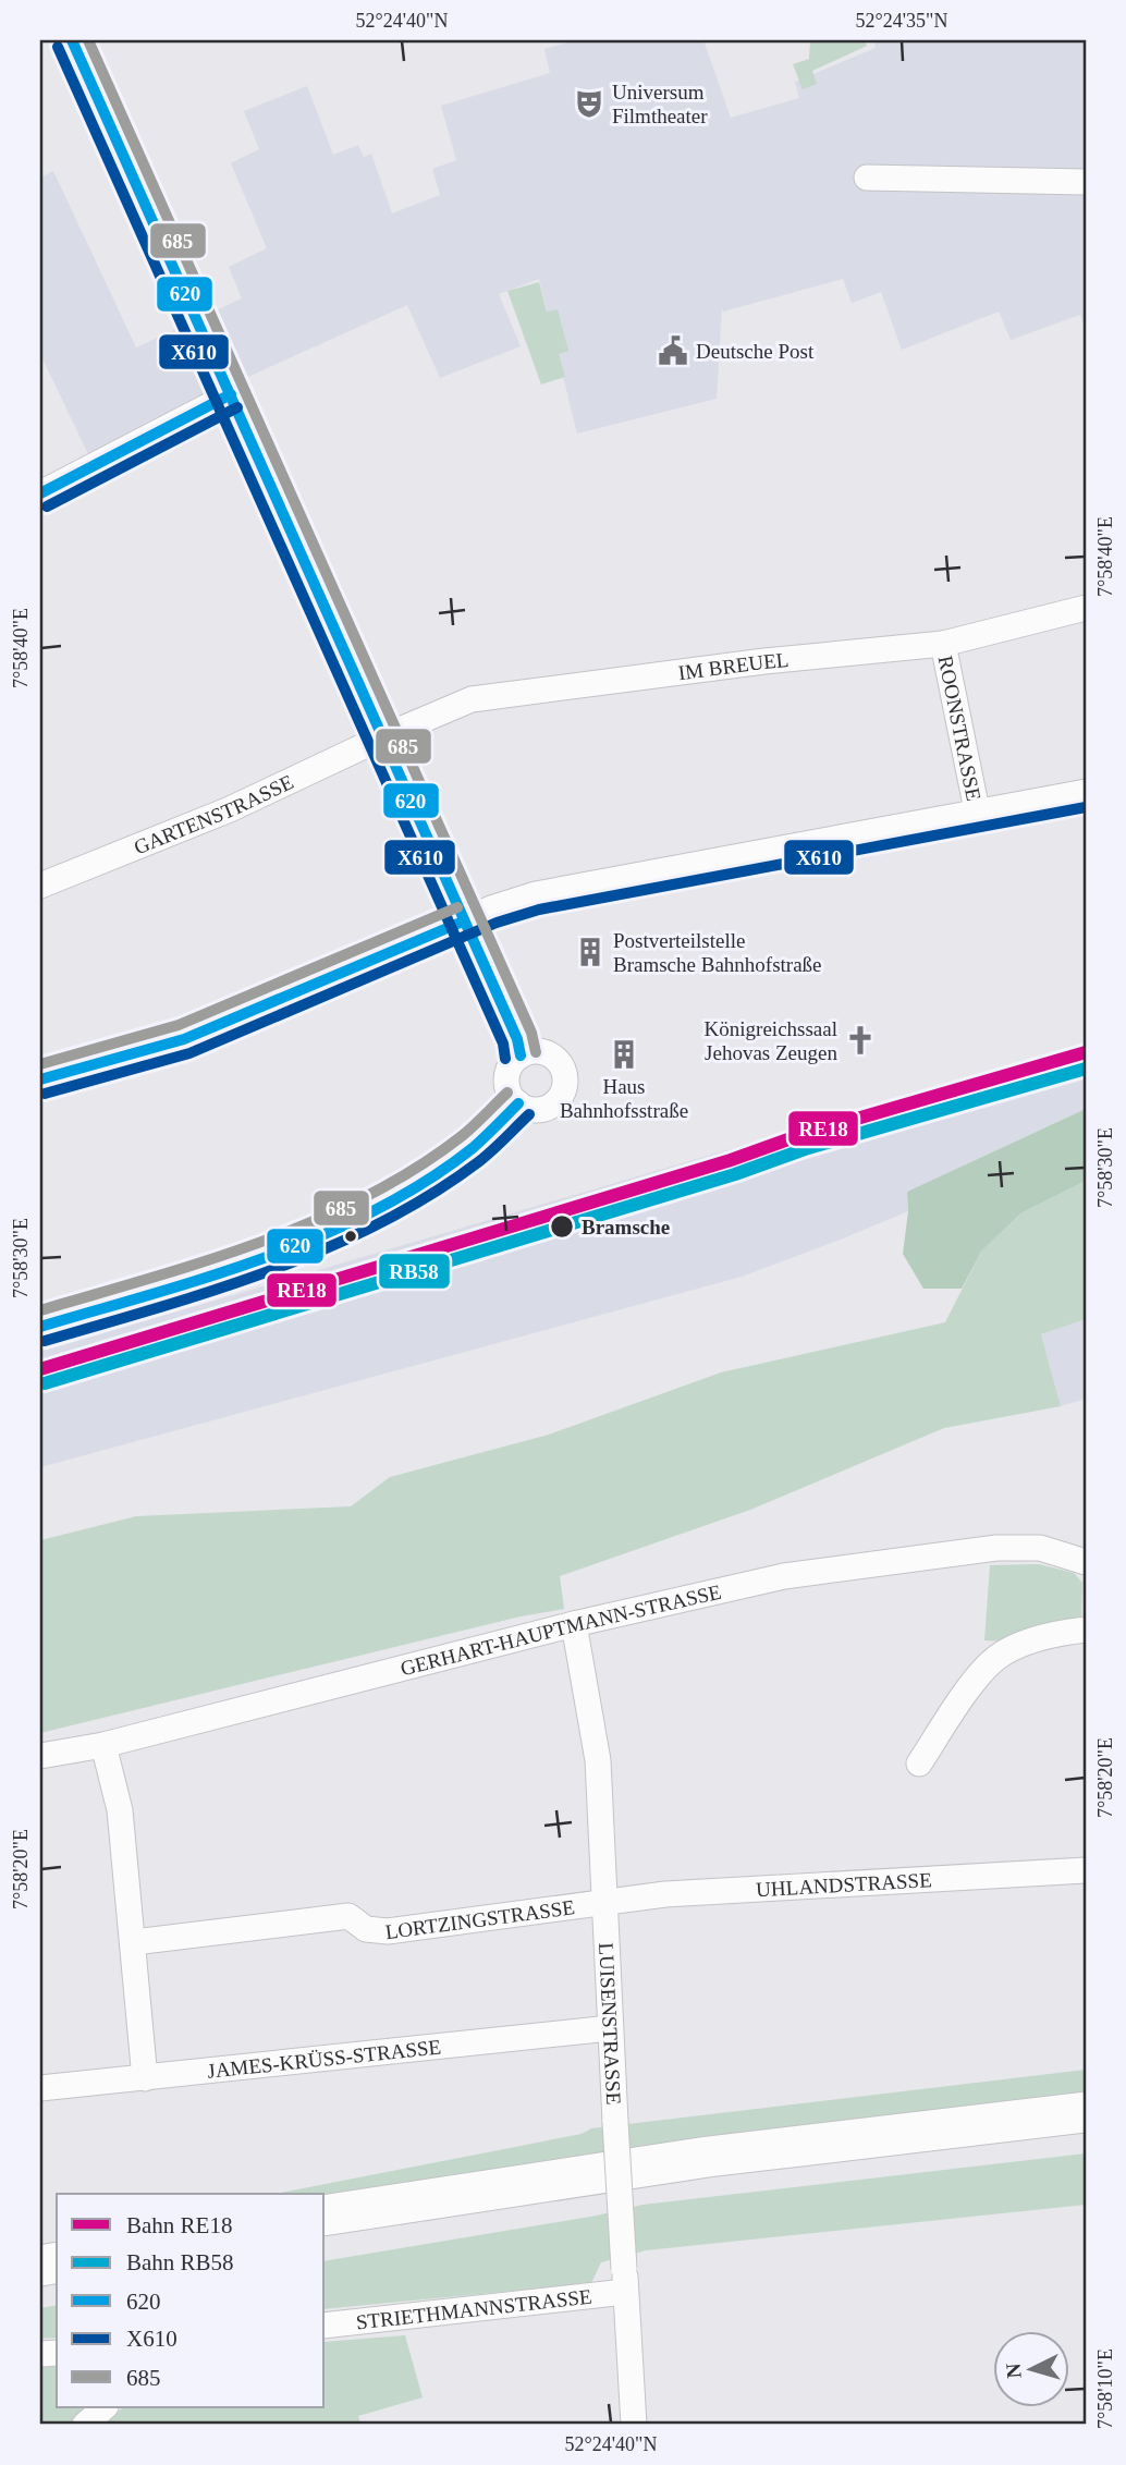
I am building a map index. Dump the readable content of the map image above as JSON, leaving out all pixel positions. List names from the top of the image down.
{
  "streets": {
    "street": [
      "IM BREUEL",
      "ROONSTRASSE",
      "GARTENSTRASSE",
      "GERHART-HAUPTMANN-STRASSE",
      "UHLANDSTRASSE",
      "LORTZINGSTRASSE",
      "LUISENSTRASSE",
      "JAMES-KRÜSS-STRASSE",
      "STRIETHMANNSTRASSE"
    ]
  },
  "crossings": [
    ["IM BREUEL", "ROONSTRASSE"],
    ["IM BREUEL", "GARTENSTRASSE"],
    ["GERHART-HAUPTMANN-STRASSE", "LUISENSTRASSE"],
    ["UHLANDSTRASSE", "LORTZINGSTRASSE"],
    ["UHLANDSTRASSE", "LUISENSTRASSE"],
    ["LORTZINGSTRASSE", "LUISENSTRASSE"],
    ["LUISENSTRASSE", "JAMES-KRÜSS-STRASSE"],
    ["LUISENSTRASSE", "STRIETHMANNSTRASSE"]
  ],
  "places": {
    "theatre": ["Universum Filmtheater"],
    "public building": ["Deutsche Post"],
    "building": ["Postverteilstelle Bramsche Bahnhofstraße", "Haus Bahnhofsstraße"],
    "church": ["Königreichssaal Jehovas Zeugen"],
    "other": ["Bramsche"]
  },
  "lines": [
    "transit line 620",
    "transit line 685",
    "transit line X610",
    "rail line RE18",
    "rail line RB58"
  ],
  "legend": [
    "Bahn RE18",
    "Bahn RB58",
    "620",
    "X610",
    "685"
  ],
  "north": "left",
  "coordinates": [
    "52°24'40\"N",
    "52°24'35\"N",
    "7°58'40\"E",
    "7°58'30\"E",
    "7°58'20\"E",
    "7°58'10\"E"
  ]
}
